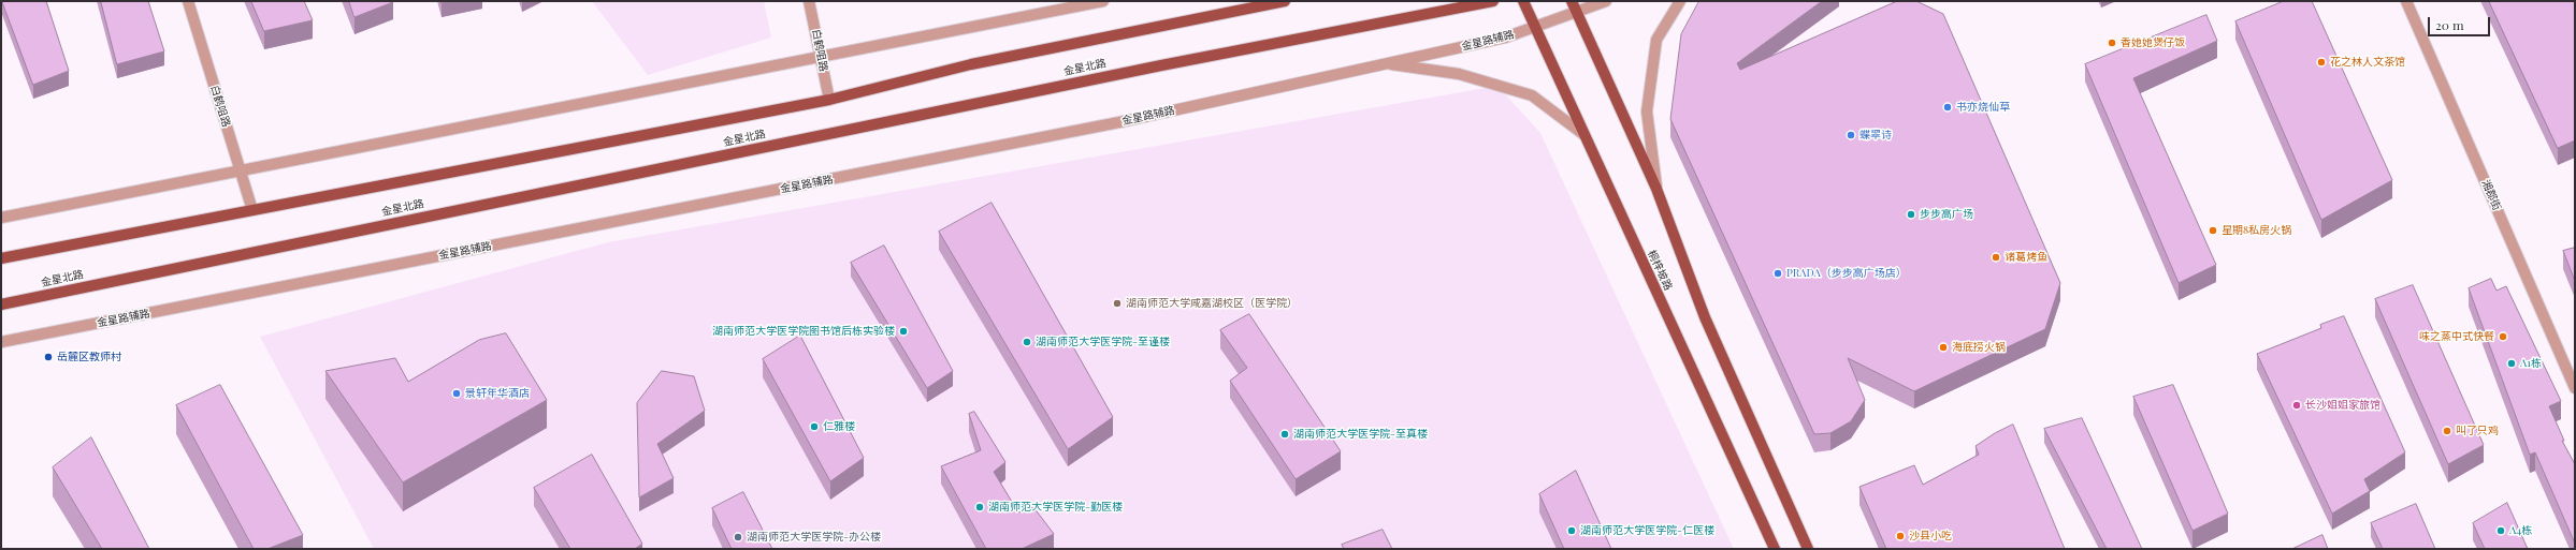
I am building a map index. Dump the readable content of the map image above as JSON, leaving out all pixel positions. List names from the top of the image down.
{
  "streets": {
    "main road": ["金星北路", "桐梓坡路"],
    "street": ["金星路辅路", "白鹤咀路", "湘郡街"]
  },
  "crossings": [
    ["金星路辅路", "桐梓坡路"],
    ["白鹤咀路", "金星北路"]
  ],
  "places": [
    "香她她煲仔饭",
    "花之林人文茶馆",
    "书亦烧仙草",
    "蝶翠诗",
    "步步高广场",
    "星期8私房火锅",
    "诸葛烤鱼",
    "PRADA（步步高广场店）",
    "湖南师范大学咸嘉湖校区（医学院）",
    "湖南师范大学医学院图书馆后栋实验楼",
    "味之蒸中式快餐",
    "湖南师范大学医学院-至谨楼",
    "海底捞火锅",
    "岳麓区教师村",
    "A1栋",
    "景轩年华酒店",
    "长沙姐姐家旅馆",
    "仁雅楼",
    "叫了只鸡",
    "湖南师范大学医学院-至真楼",
    "湖南师范大学医学院-勤医楼",
    "湖南师范大学医学院-仁医楼",
    "A4栋",
    "沙县小吃",
    "湖南师范大学医学院-办公楼"
  ],
  "scale_bar": "20 m"
}
